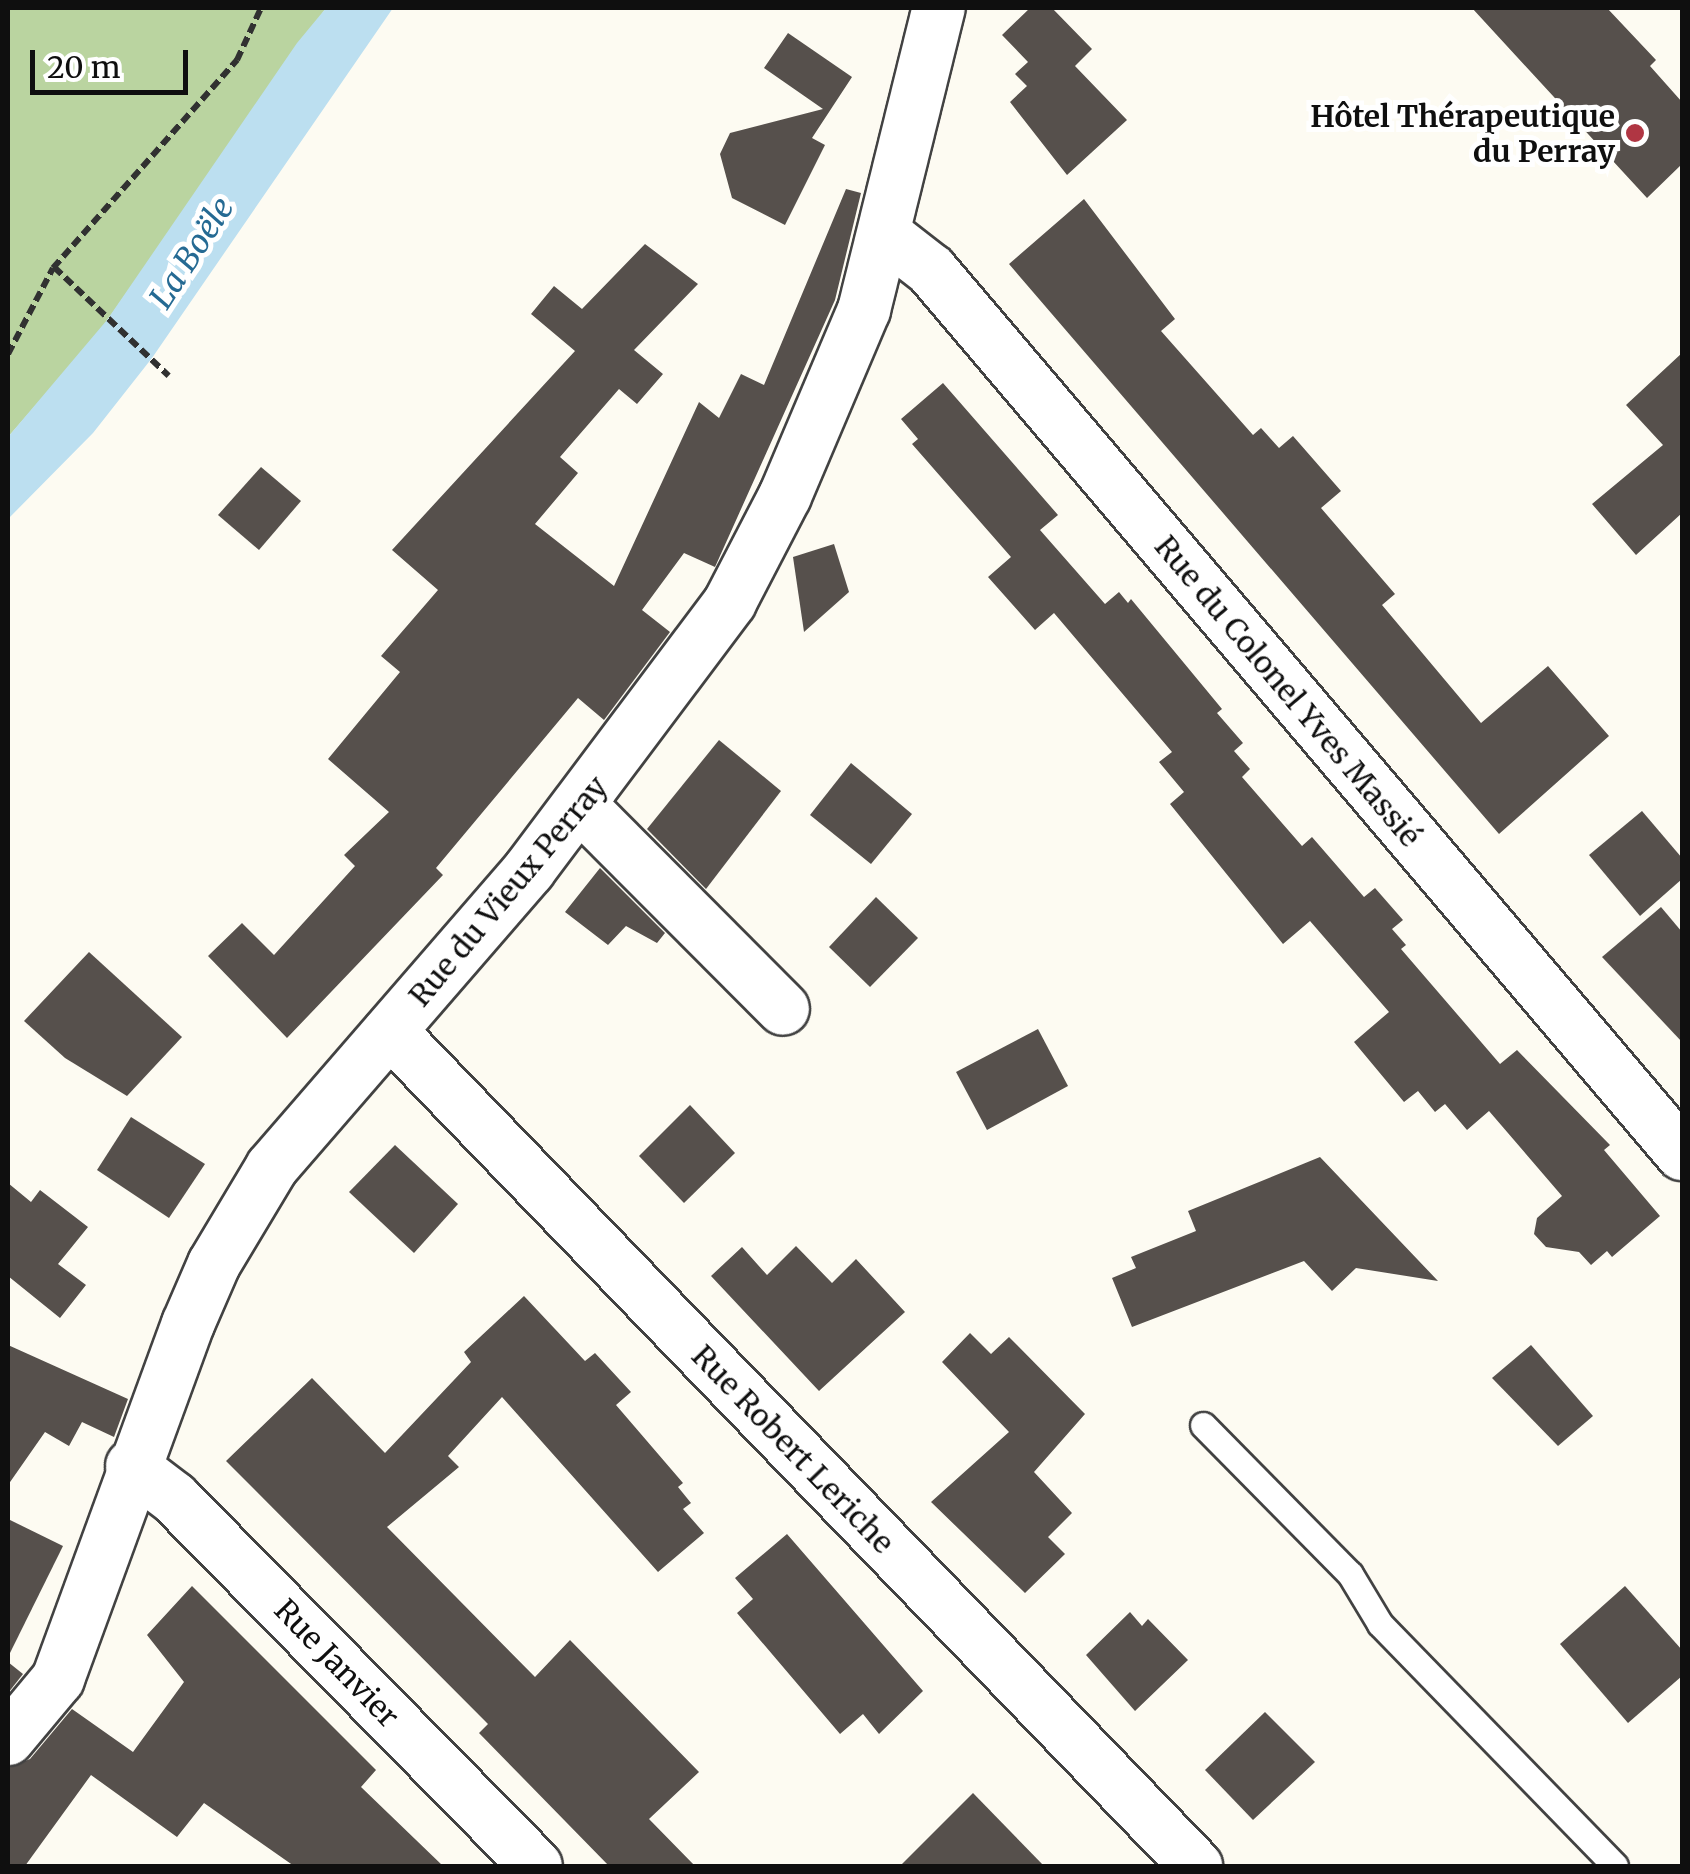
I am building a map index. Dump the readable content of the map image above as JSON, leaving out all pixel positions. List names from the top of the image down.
{
  "streets": {
    "street": [
      "Rue du Colonel Yves Massié",
      "Rue du Vieux Perray",
      "Rue Robert Leriche",
      "Rue Janvier"
    ]
  },
  "crossings": [
    ["Rue du Colonel Yves Massié", "Rue du Vieux Perray"],
    ["Rue du Vieux Perray", "Rue Robert Leriche"],
    ["Rue du Vieux Perray", "Rue Janvier"]
  ],
  "water": ["La Boële"],
  "places": ["Hôtel Thérapeutique du Perray"],
  "scale_bar": "20 m"
}
